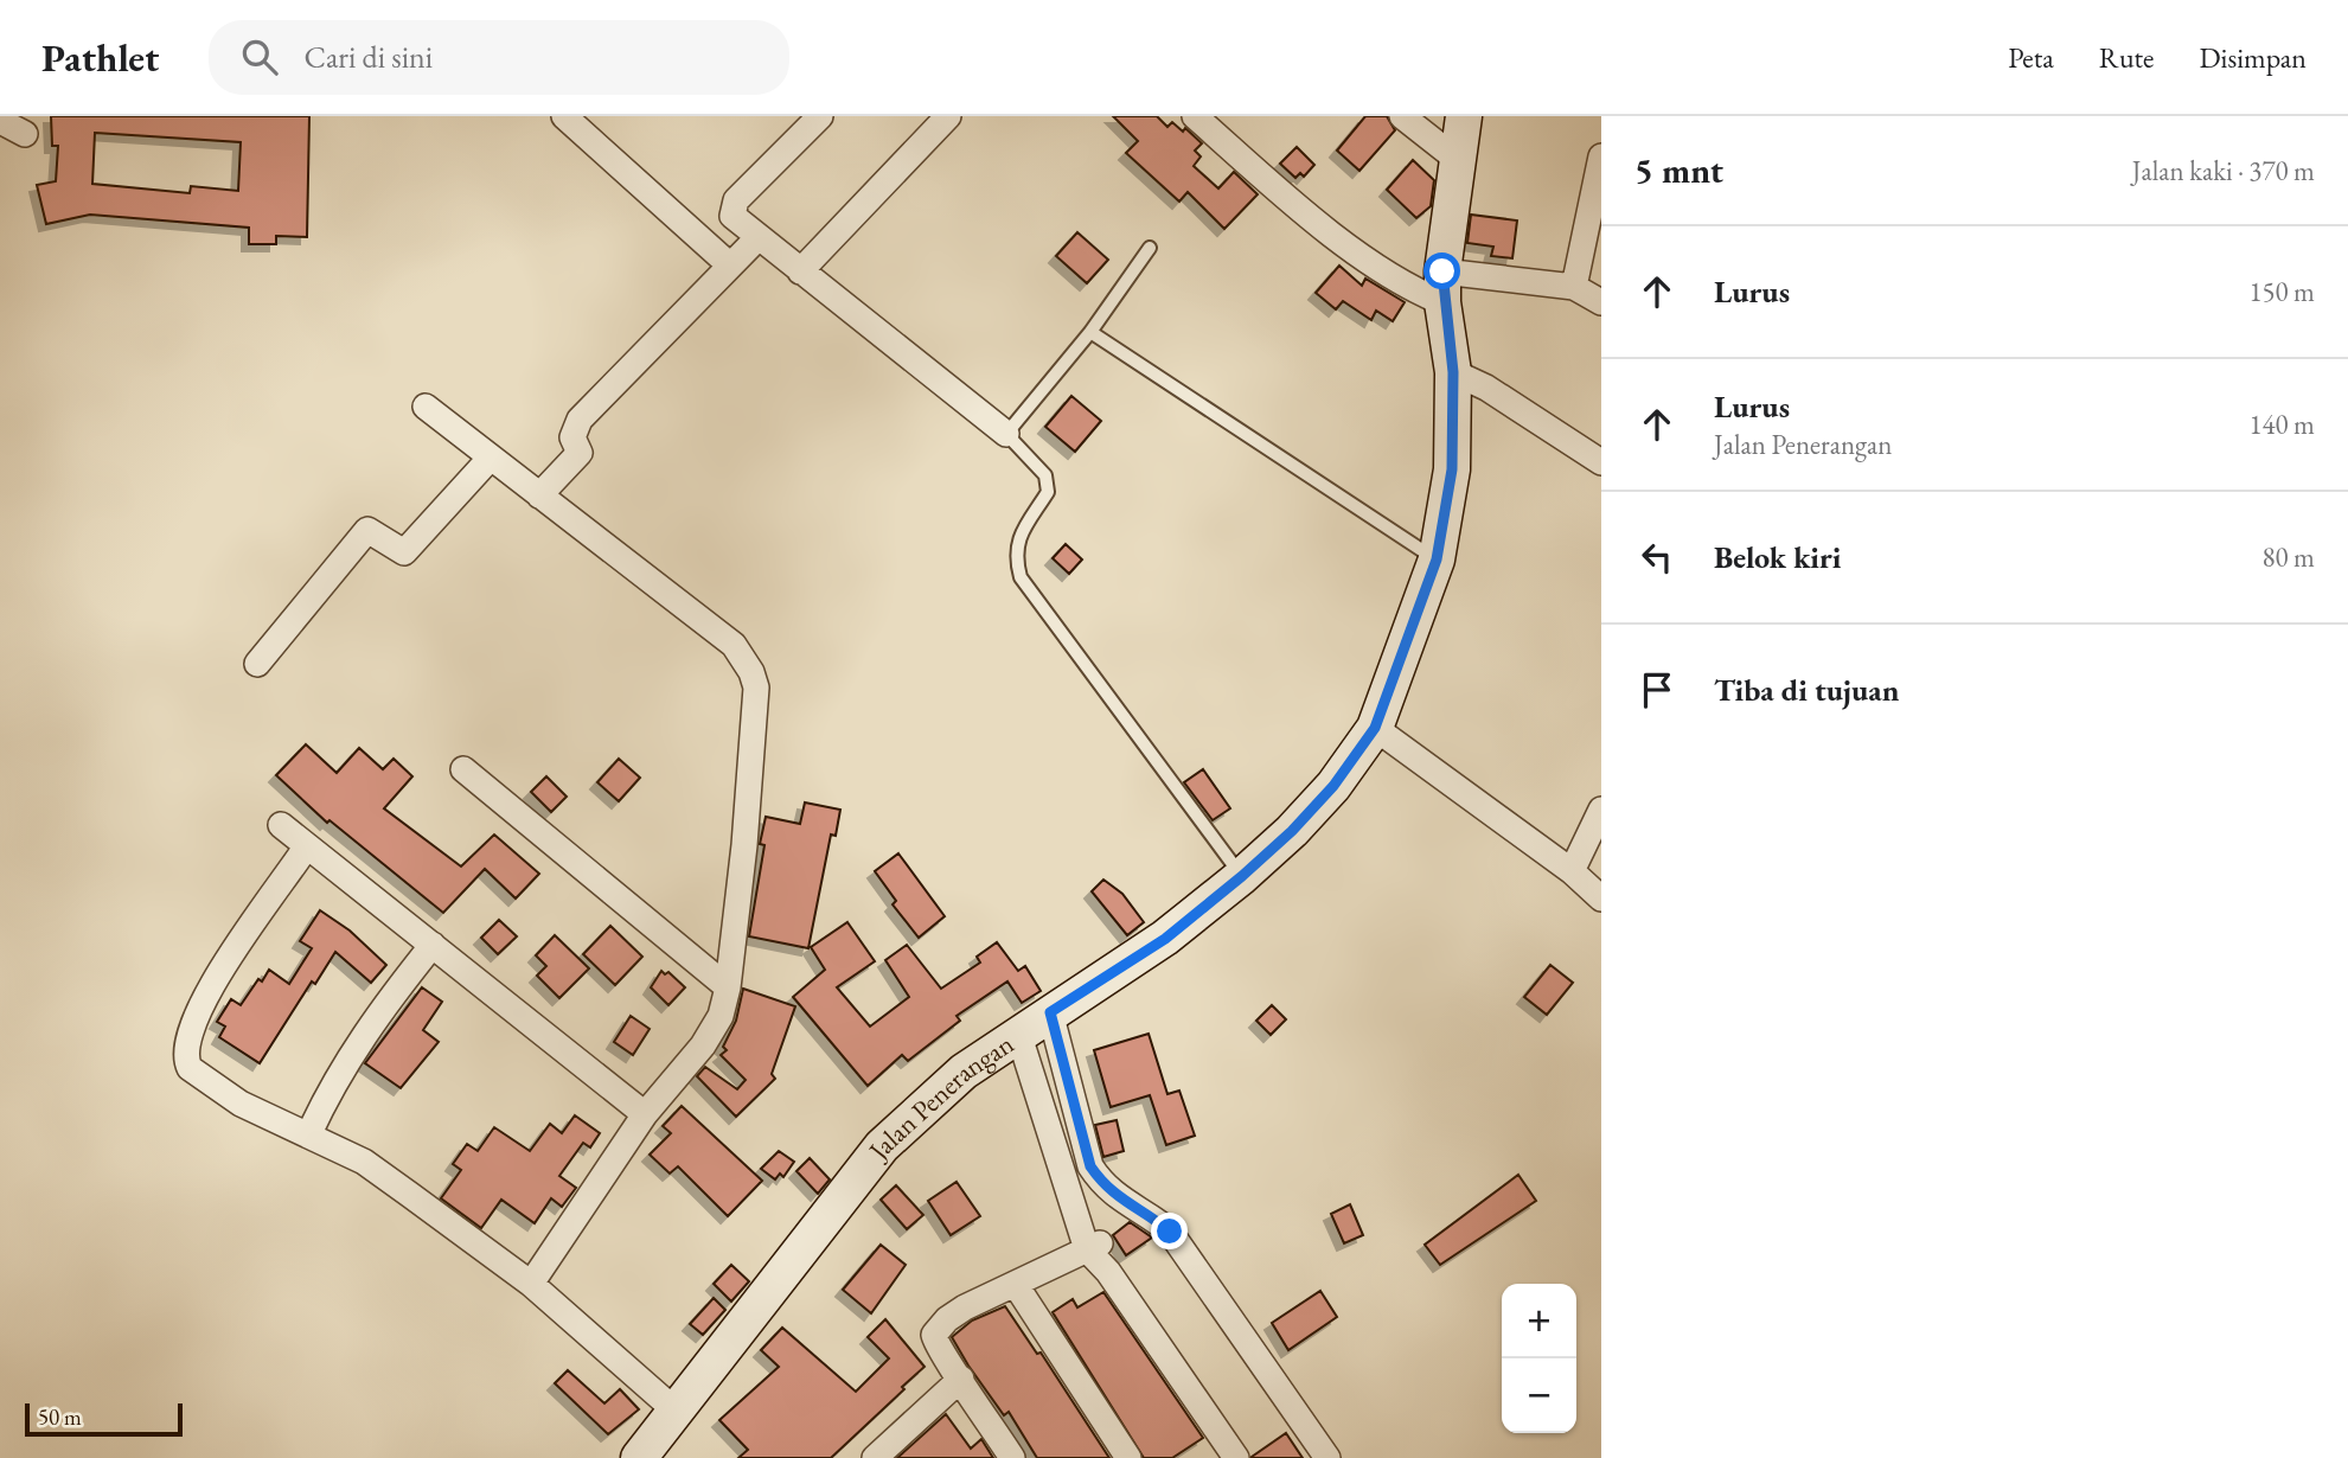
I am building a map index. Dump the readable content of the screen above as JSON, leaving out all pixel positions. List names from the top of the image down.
{
  "streets": {
    "street": ["Jalan Penerangan"]
  },
  "scale_bar": "50 m",
  "page": {
    "header": "Pathlet",
    "search": "Cari di sini",
    "nav": ["Peta", "Rute", "Disimpan"],
    "heading": ["5 mnt", "Jalan kaki · 370 m"],
    "list": [
      ["Lurus", "150 m"],
      ["Lurus", "Jalan Penerangan", "140 m"],
      ["Belok kiri", "80 m"],
      "Tiba di tujuan"
    ],
    "map_buttons": ["+", "−"],
    "scale": "50 m"
  }
}
